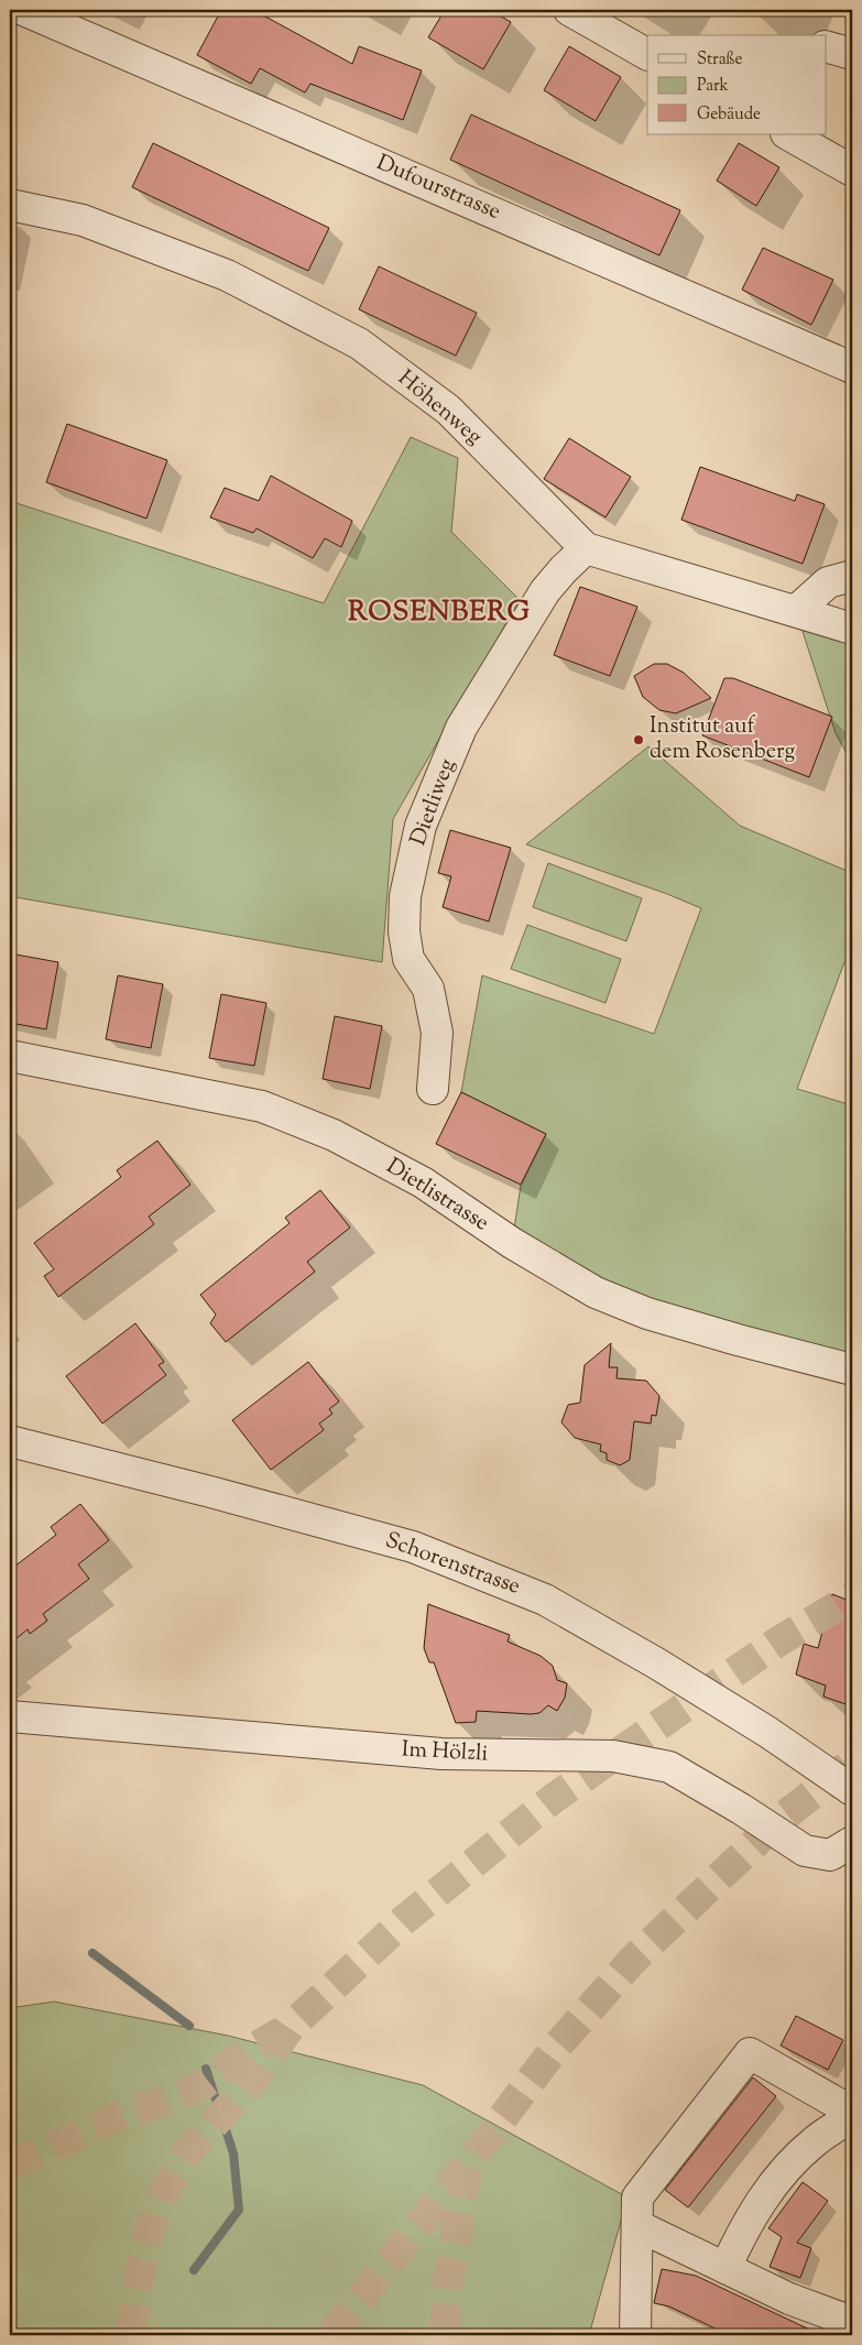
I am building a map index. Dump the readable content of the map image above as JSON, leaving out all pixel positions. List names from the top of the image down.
{
  "streets": {
    "street": [
      "Dufourstrasse",
      "Höhenweg",
      "Dietliweg",
      "Dietlistrasse",
      "Schorenstrasse",
      "Im Hölzli"
    ]
  },
  "crossings": [
    ["Höhenweg", "Dietliweg"]
  ],
  "districts": ["ROSENBERG"],
  "places": ["Institut auf dem Rosenberg"],
  "legend": ["Straße", "Park", "Gebäude"]
}
